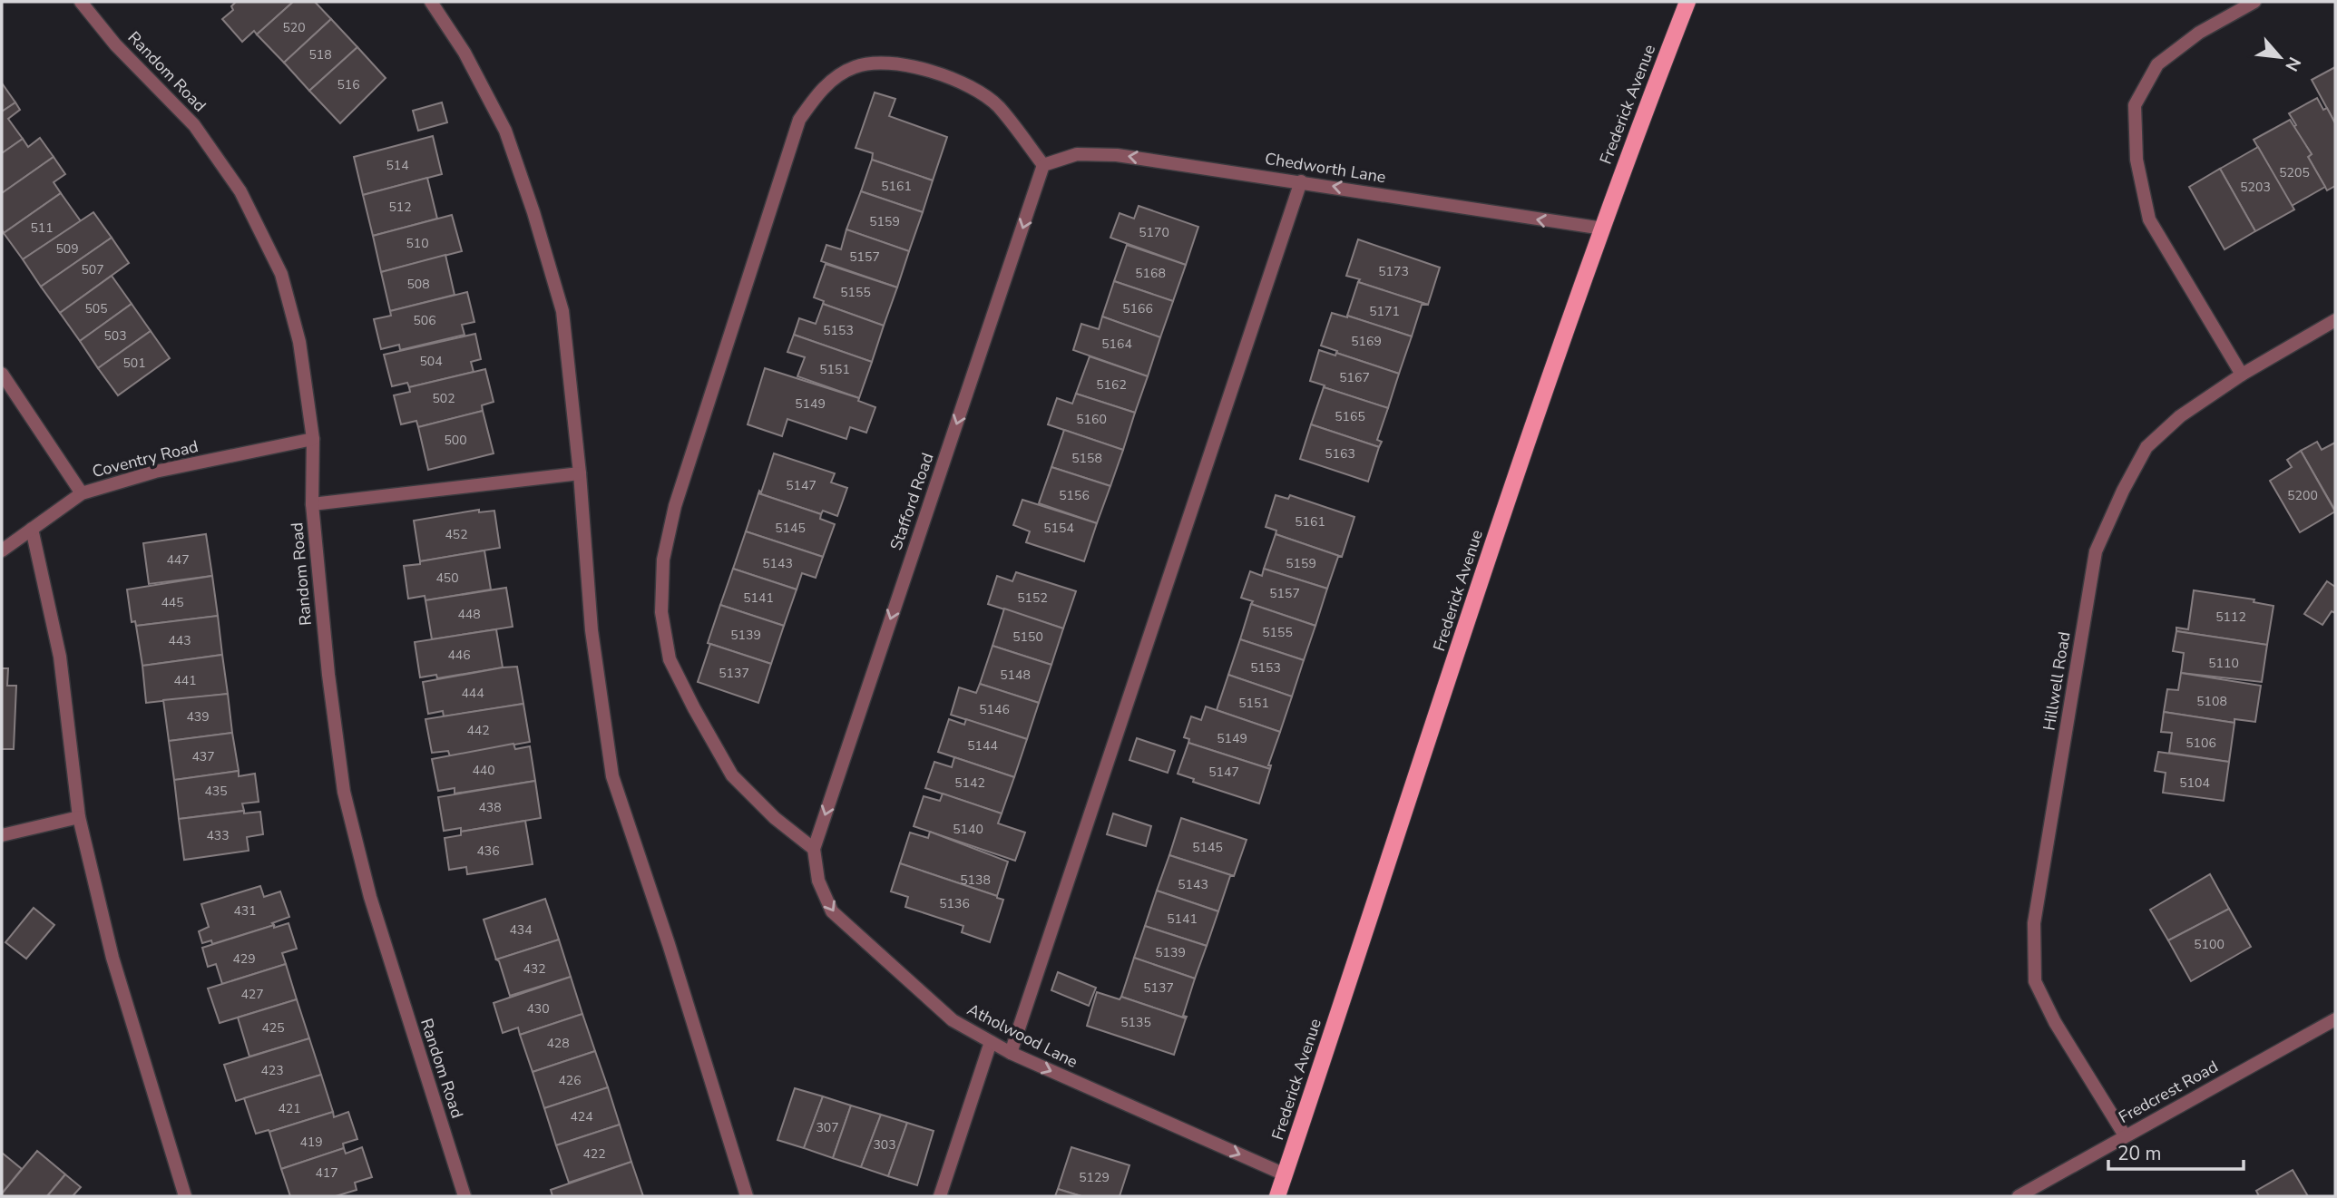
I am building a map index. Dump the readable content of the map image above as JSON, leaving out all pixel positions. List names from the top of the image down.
{
  "streets": {
    "main road": ["Frederick Avenue"],
    "street": [
      "Random Road",
      "Chedworth Lane",
      "Coventry Road",
      "Stafford Road",
      "Hillwell Road",
      "Atholwood Lane",
      "Fredcrest Road"
    ]
  },
  "crossings": [
    ["Random Road", "Coventry Road"],
    ["Frederick Avenue", "Chedworth Lane"],
    ["Frederick Avenue", "Atholwood Lane"],
    ["Chedworth Lane", "Stafford Road"],
    ["Stafford Road", "Atholwood Lane"],
    ["Hillwell Road", "Fredcrest Road"]
  ],
  "one_way": ["Chedworth Lane", "Stafford Road", "Atholwood Lane"],
  "house_numbers": [
    "520",
    "518",
    "516",
    "514",
    "5205",
    "5161",
    "5203",
    "512",
    "5159",
    "511",
    "5170",
    "510",
    "509",
    "5157",
    "507",
    "5173",
    "5168",
    "508",
    "5155",
    "505",
    "5166",
    "5171",
    "506",
    "5153",
    "503",
    "5169",
    "5164",
    "504",
    "501",
    "5151",
    "5167",
    "5162",
    "502",
    "5149",
    "5165",
    "5160",
    "500",
    "5163",
    "5158",
    "5147",
    "5156",
    "5200",
    "5161",
    "5145",
    "5154",
    "452",
    "447",
    "5143",
    "5159",
    "450",
    "5157",
    "5141",
    "5152",
    "445",
    "448",
    "5112",
    "5155",
    "5139",
    "5150",
    "443",
    "446",
    "5110",
    "5153",
    "5137",
    "5148",
    "441",
    "444",
    "5108",
    "5151",
    "5146",
    "439",
    "442",
    "5149",
    "5106",
    "5144",
    "437",
    "440",
    "5147",
    "5142",
    "5104",
    "435",
    "438",
    "5140",
    "433",
    "5145",
    "436",
    "5138",
    "5143",
    "5136",
    "431",
    "5141",
    "434",
    "5100",
    "5139",
    "429",
    "432",
    "5137",
    "427",
    "430",
    "5135",
    "425",
    "428",
    "423",
    "426",
    "421",
    "424",
    "307",
    "419",
    "303",
    "422",
    "417",
    "5129"
  ],
  "scale_bar": "20 m",
  "north": "bottom right"
}
